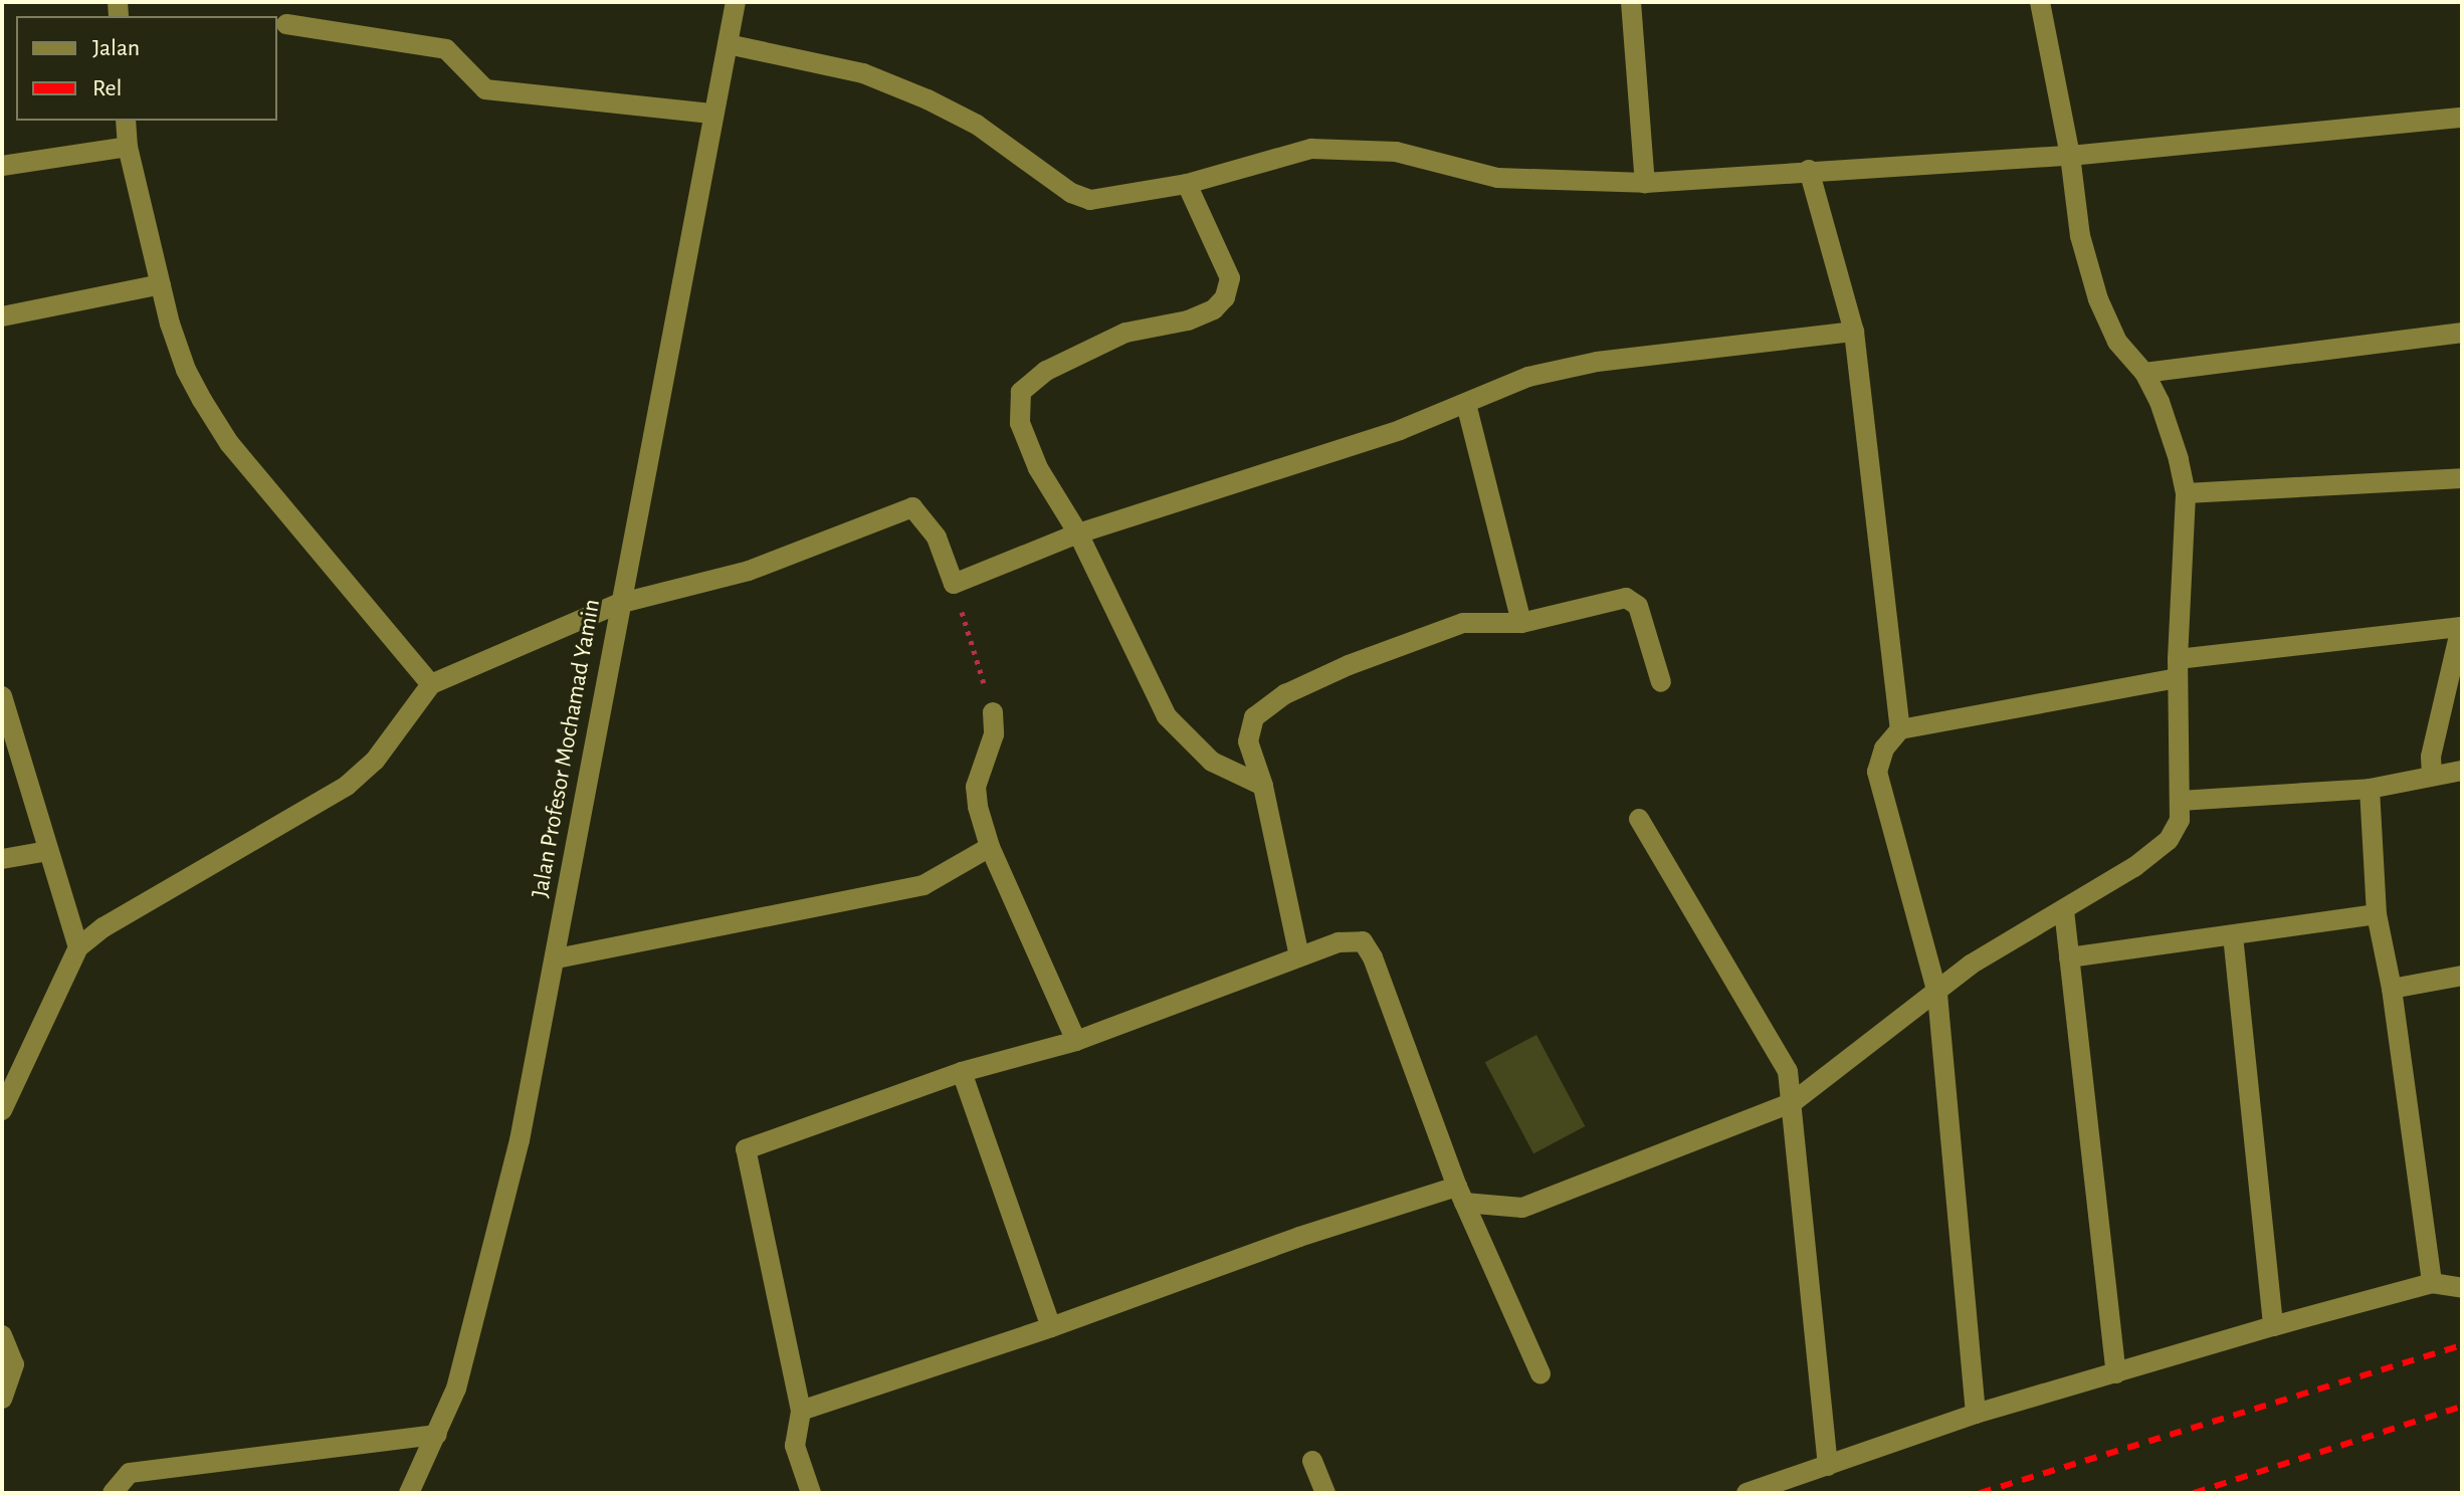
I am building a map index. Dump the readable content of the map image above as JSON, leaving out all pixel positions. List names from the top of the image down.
{
  "streets": {
    "street": ["Jalan Profesor Mochamad Yamin"]
  },
  "legend": ["Jalan", "Rel"]
}
